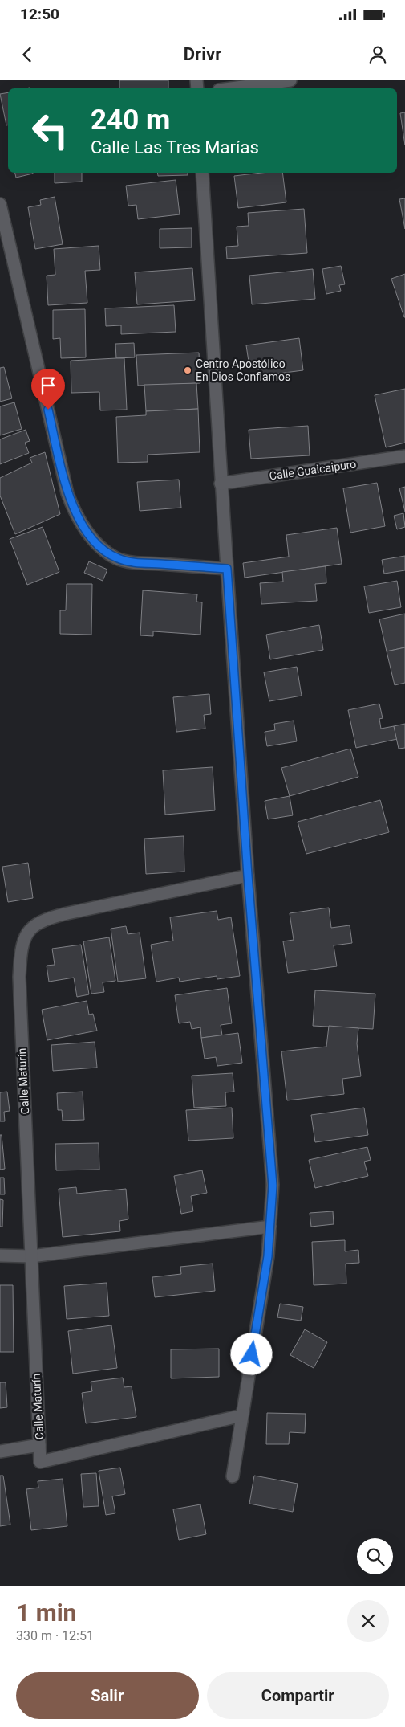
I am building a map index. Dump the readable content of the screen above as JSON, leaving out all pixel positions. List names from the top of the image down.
{
  "streets": {
    "street": ["Calle Guaicaipuro", "Calle Maturín"]
  },
  "places": ["Centro Apostólico En Dios Confiamos"],
  "page": {
    "status": "12:50",
    "header": "Drivr",
    "turn": ["240 m", "Calle Las Tres Marías"],
    "heading": ["1 min", "330 m · 12:51"],
    "buttons": ["Salir", "Compartir"]
  }
}
